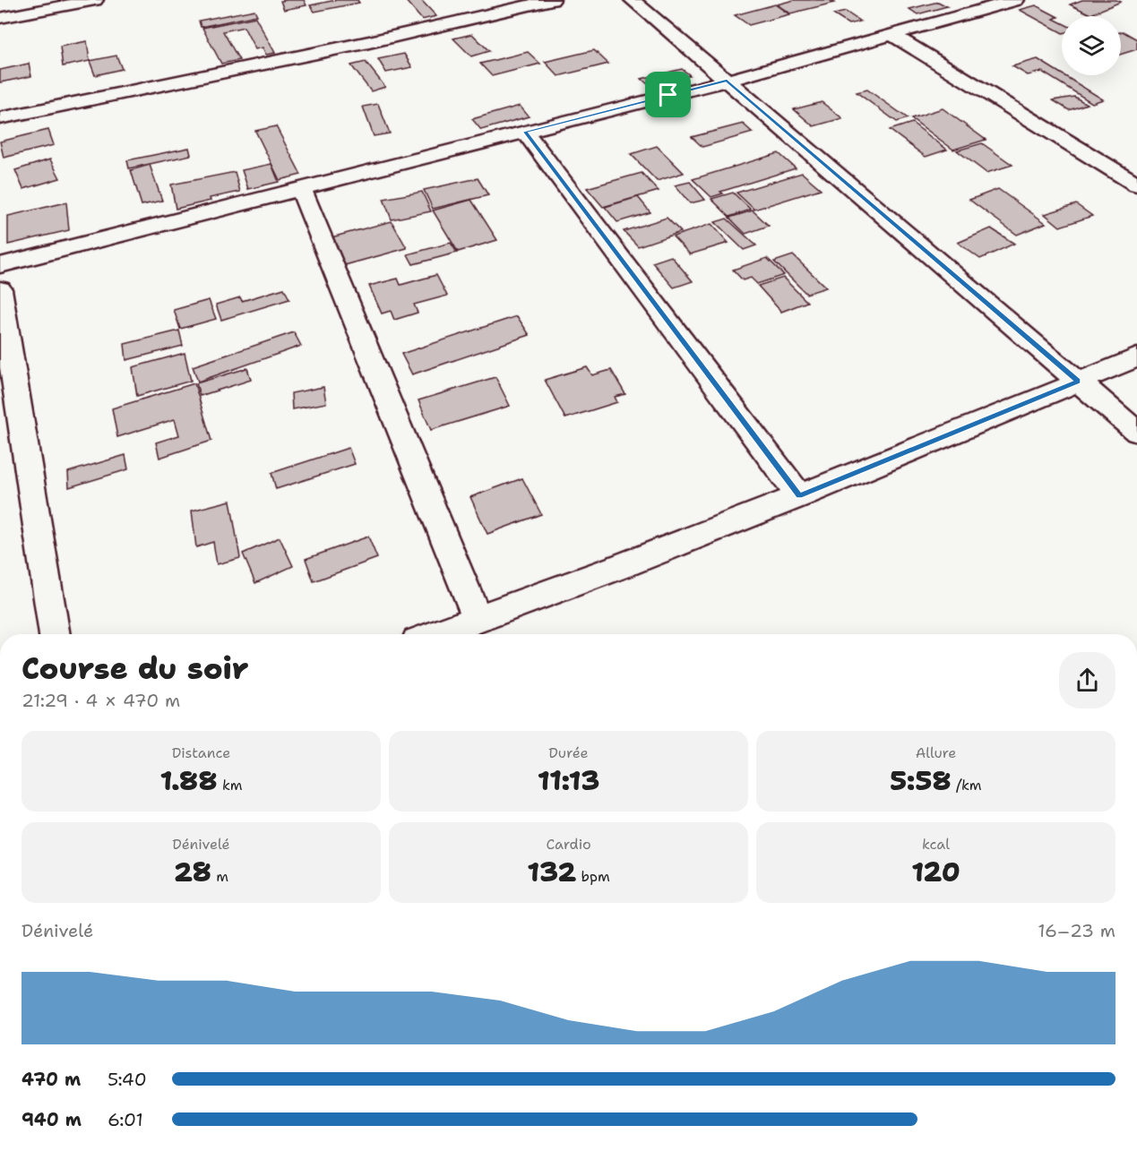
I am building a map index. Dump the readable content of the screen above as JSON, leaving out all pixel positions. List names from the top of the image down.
{
  "page": {
    "heading": ["Course du soir", "21:29 · 4 × 470 m"],
    "stats": [
      ["Distance", "1.88 km"],
      ["Durée", "11:13"],
      ["Allure", "5:58 /km"],
      ["Dénivelé", "28 m"],
      ["Cardio", "132 bpm"],
      ["kcal", "120"]
    ],
    "chart": ["Dénivelé", "16–23 m"],
    "list": [
      {
        "name": "470 m",
        "note": "5:40"
      },
      {
        "name": "940 m",
        "note": "6:01"
      }
    ]
  }
}
